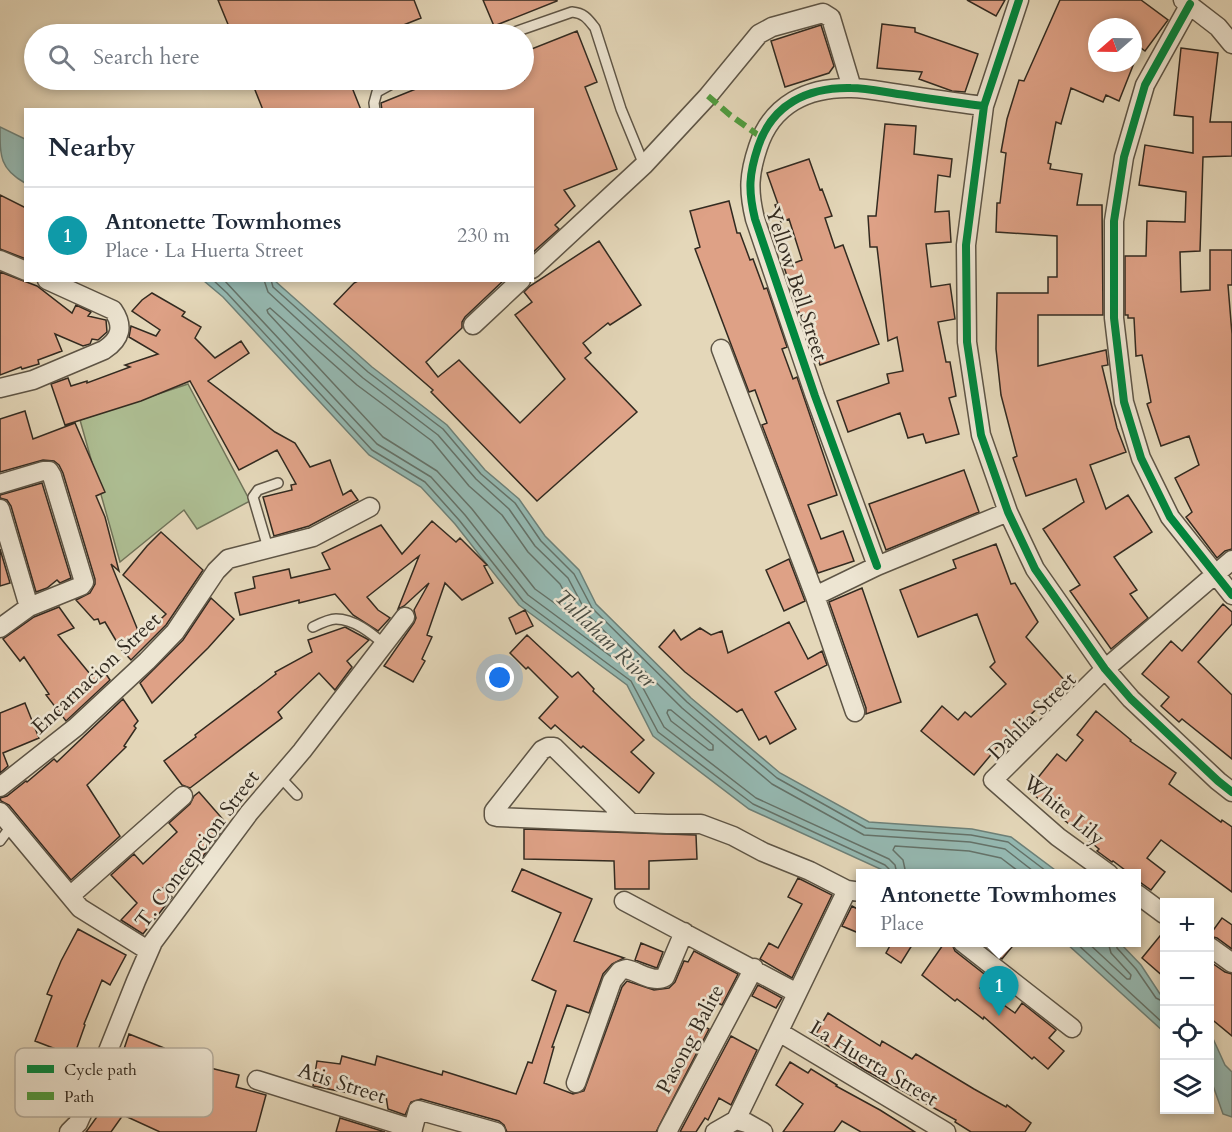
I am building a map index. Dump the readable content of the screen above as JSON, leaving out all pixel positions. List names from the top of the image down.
{
  "streets": {
    "street": [
      "Yellow Bell Street",
      "Encarnacion Street",
      "Dahlia Street",
      "White Lily",
      "T. Concepcion Street",
      "Pasong Balite",
      "La Huerta Street",
      "Atis Street"
    ]
  },
  "crossings": [
    ["Dahlia Street", "White Lily"]
  ],
  "water": ["Tullahan River"],
  "legend": ["Cycle path", "Path"],
  "north": "left",
  "page": {
    "search": "Search here",
    "heading": "Nearby",
    "list": [
      {
        "mark": "1",
        "name": "Antonette Towmhomes",
        "note": "Place · La Huerta Street",
        "value": "230 m"
      }
    ],
    "popup": ["Antonette Towmhomes", "Place"],
    "map_buttons": ["+", "−"],
    "pins": "1"
  }
}
